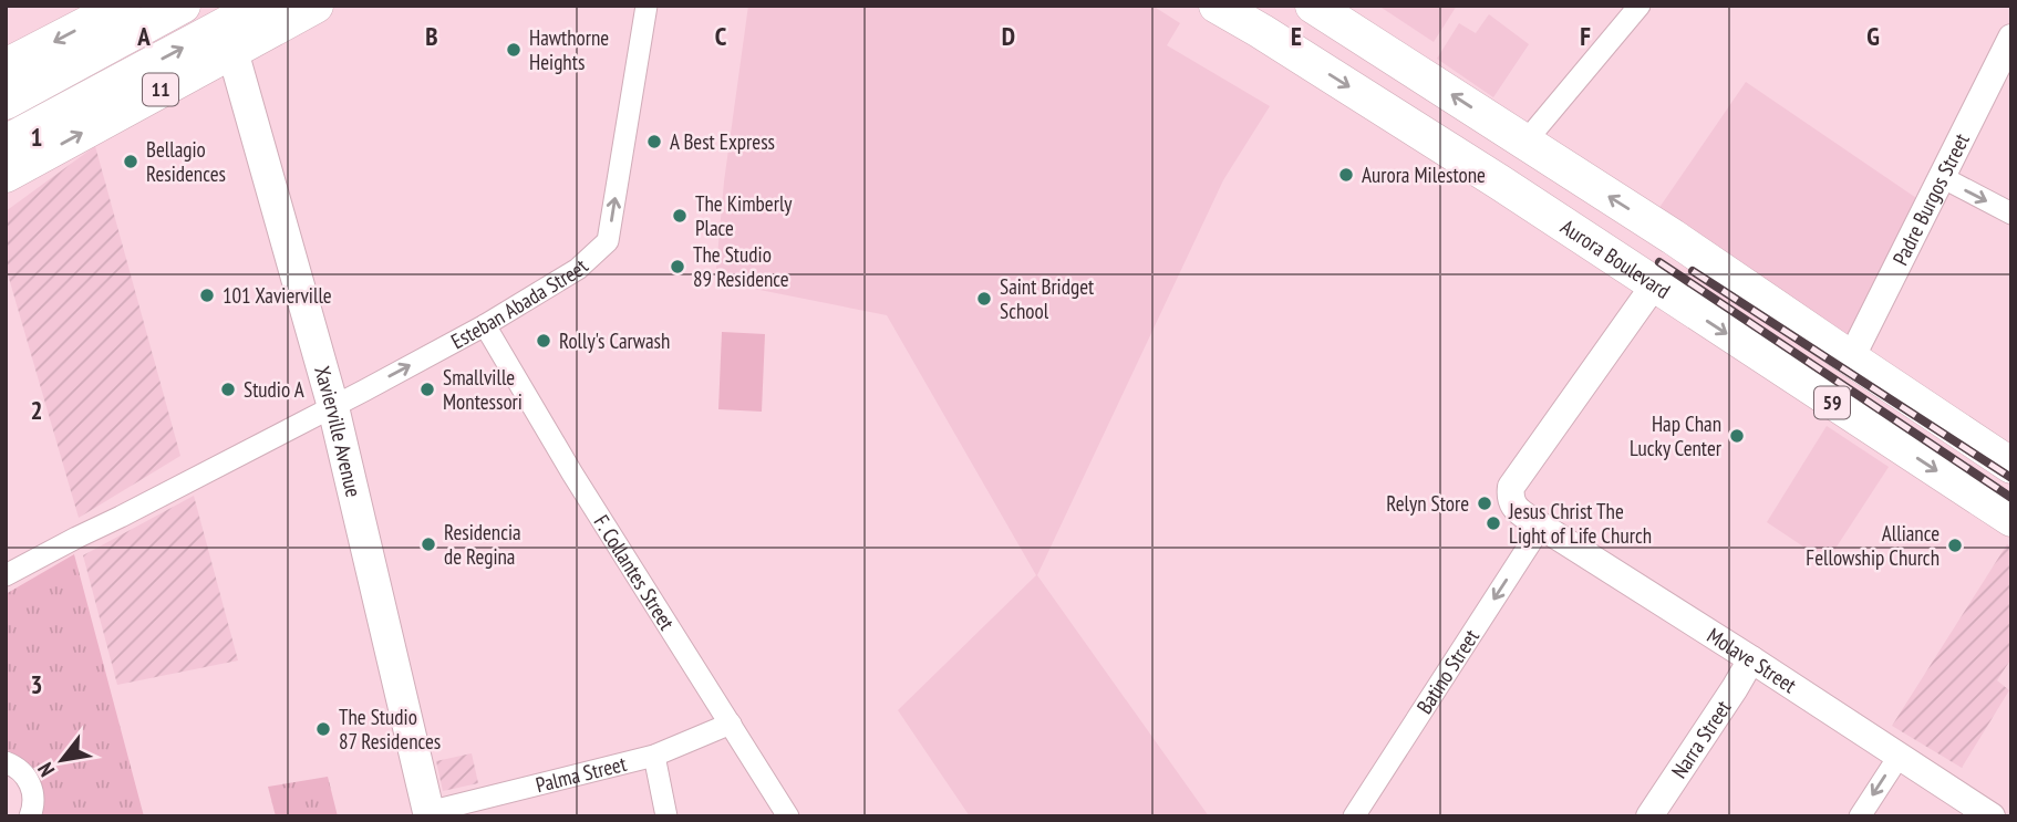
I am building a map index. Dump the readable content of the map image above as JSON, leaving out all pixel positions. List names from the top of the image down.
{
  "streets": {
    "main road": [
      "11",
      "Aurora Boulevard",
      "59",
      "Xavierville Avenue"
    ],
    "street": [
      "Padre Burgos Street",
      "Esteban Abada Street",
      "F. Collantes Street",
      "Molave Street",
      "Batino Street",
      "Narra Street",
      "Palma Street"
    ]
  },
  "crossings": [
    ["11", "Xavierville Avenue"],
    ["Padre Burgos Street", "59"],
    ["Aurora Boulevard", "Molave Street"],
    ["Esteban Abada Street", "Xavierville Avenue"],
    ["Esteban Abada Street", "F. Collantes Street"],
    ["Xavierville Avenue", "Palma Street"],
    ["F. Collantes Street", "Palma Street"],
    ["Molave Street", "Batino Street"],
    ["Molave Street", "Narra Street"]
  ],
  "one_way": ["Esteban Abada Street", "Batino Street"],
  "places": [
    "Hawthorne Heights",
    "A Best Express",
    "Bellagio Residences",
    "Aurora Milestone",
    "The Kimberly Place",
    "The Studio 89 Residence",
    "101 Xavierville",
    "Saint Bridget School",
    "Rolly's Carwash",
    "Studio A",
    "Smallville Montessori",
    "Hap Chan Lucky Center",
    "Relyn Store",
    "Jesus Christ The Light of Life Church",
    "Residencia de Regina",
    "Alliance Fellowship Church",
    "The Studio 87 Residences"
  ],
  "north": "bottom left",
  "grid": {
    "columns": [
      "A",
      "B",
      "C",
      "D",
      "E",
      "F",
      "G"
    ],
    "rows": ["1", "2", "3"]
  }
}
